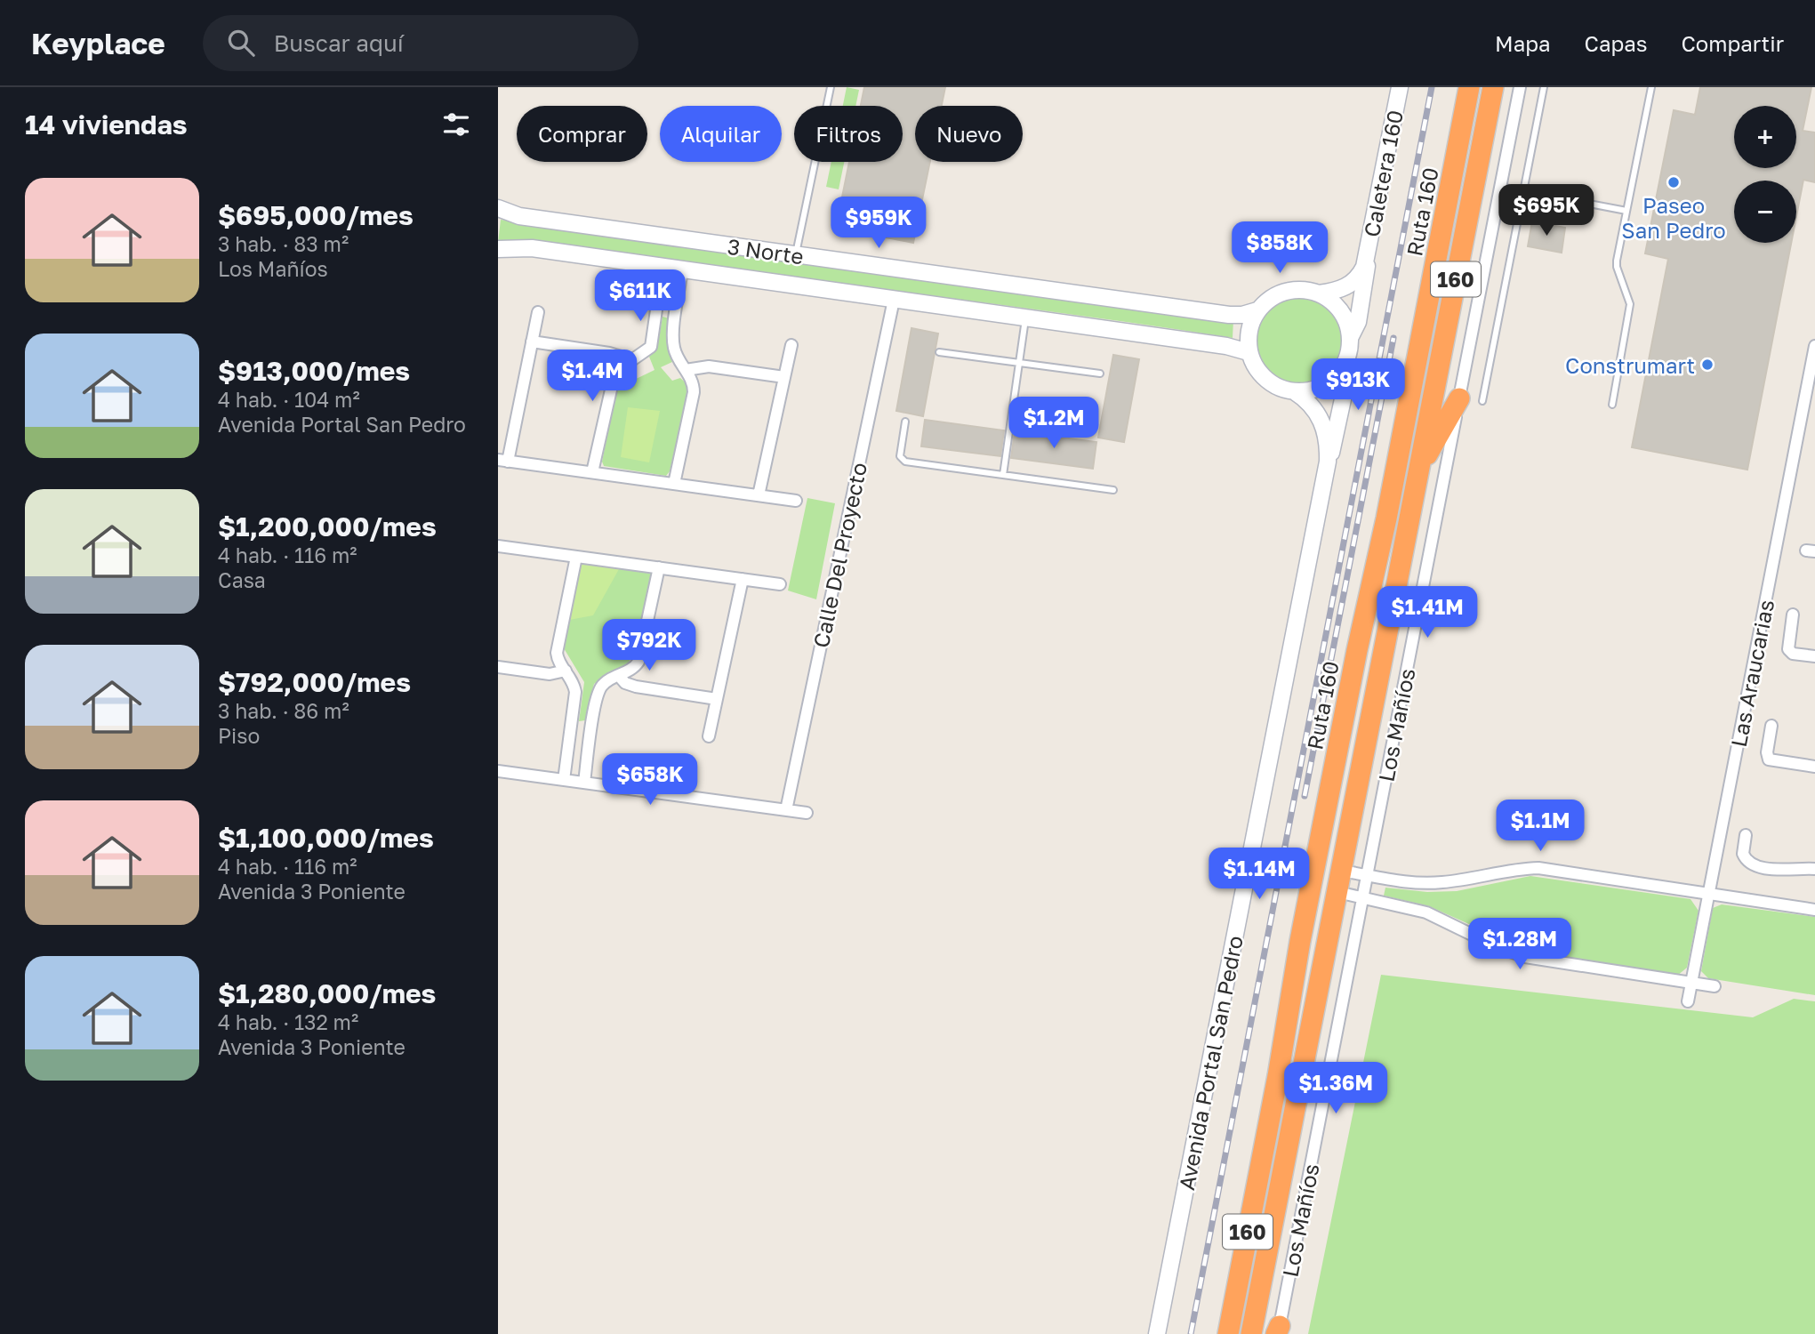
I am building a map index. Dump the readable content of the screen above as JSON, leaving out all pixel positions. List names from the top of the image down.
{
  "streets": {
    "highway": ["Ruta 160", "160"],
    "street": [
      "Caletera 160",
      "3 Norte",
      "Calle Del Proyecto",
      "Las Araucarias",
      "Los Mañíos",
      "Avenida Portal San Pedro"
    ]
  },
  "crossings": [
    ["Caletera 160", "3 Norte"],
    ["Caletera 160", "Avenida Portal San Pedro"],
    ["3 Norte", "Calle Del Proyecto"],
    ["3 Norte", "Avenida Portal San Pedro"]
  ],
  "places": ["Paseo San Pedro", "Construmart"],
  "page": {
    "header": "Keyplace",
    "search": "Buscar aquí",
    "nav": ["Mapa", "Capas", "Compartir"],
    "heading": "14 viviendas",
    "map_buttons": ["+", "−"],
    "chip": [
      "Comprar",
      "Alquilar",
      "Filtros",
      "Nuevo"
    ],
    "list": [
      {
        "name": "$695,000/mes",
        "note": "3 hab. · 83 m² · Los Mañíos"
      },
      {
        "name": "$913,000/mes",
        "note": "4 hab. · 104 m² · Avenida Portal San Pedro"
      },
      {
        "name": "$1,200,000/mes",
        "note": "4 hab. · 116 m² · Casa"
      },
      {
        "name": "$792,000/mes",
        "note": "3 hab. · 86 m² · Piso"
      },
      {
        "name": "$1,100,000/mes",
        "note": "4 hab. · 116 m² · Avenida 3 Poniente"
      },
      {
        "name": "$1,280,000/mes",
        "note": "4 hab. · 132 m² · Avenida 3 Poniente"
      }
    ],
    "price": [
      "$695K",
      "$959K",
      "$858K",
      "$611K",
      "$1.4M",
      "$913K",
      "$1.2M",
      "$1.41M",
      "$792K",
      "$658K",
      "$1.1M",
      "$1.14M",
      "$1.28M",
      "$1.36M"
    ]
  }
}
